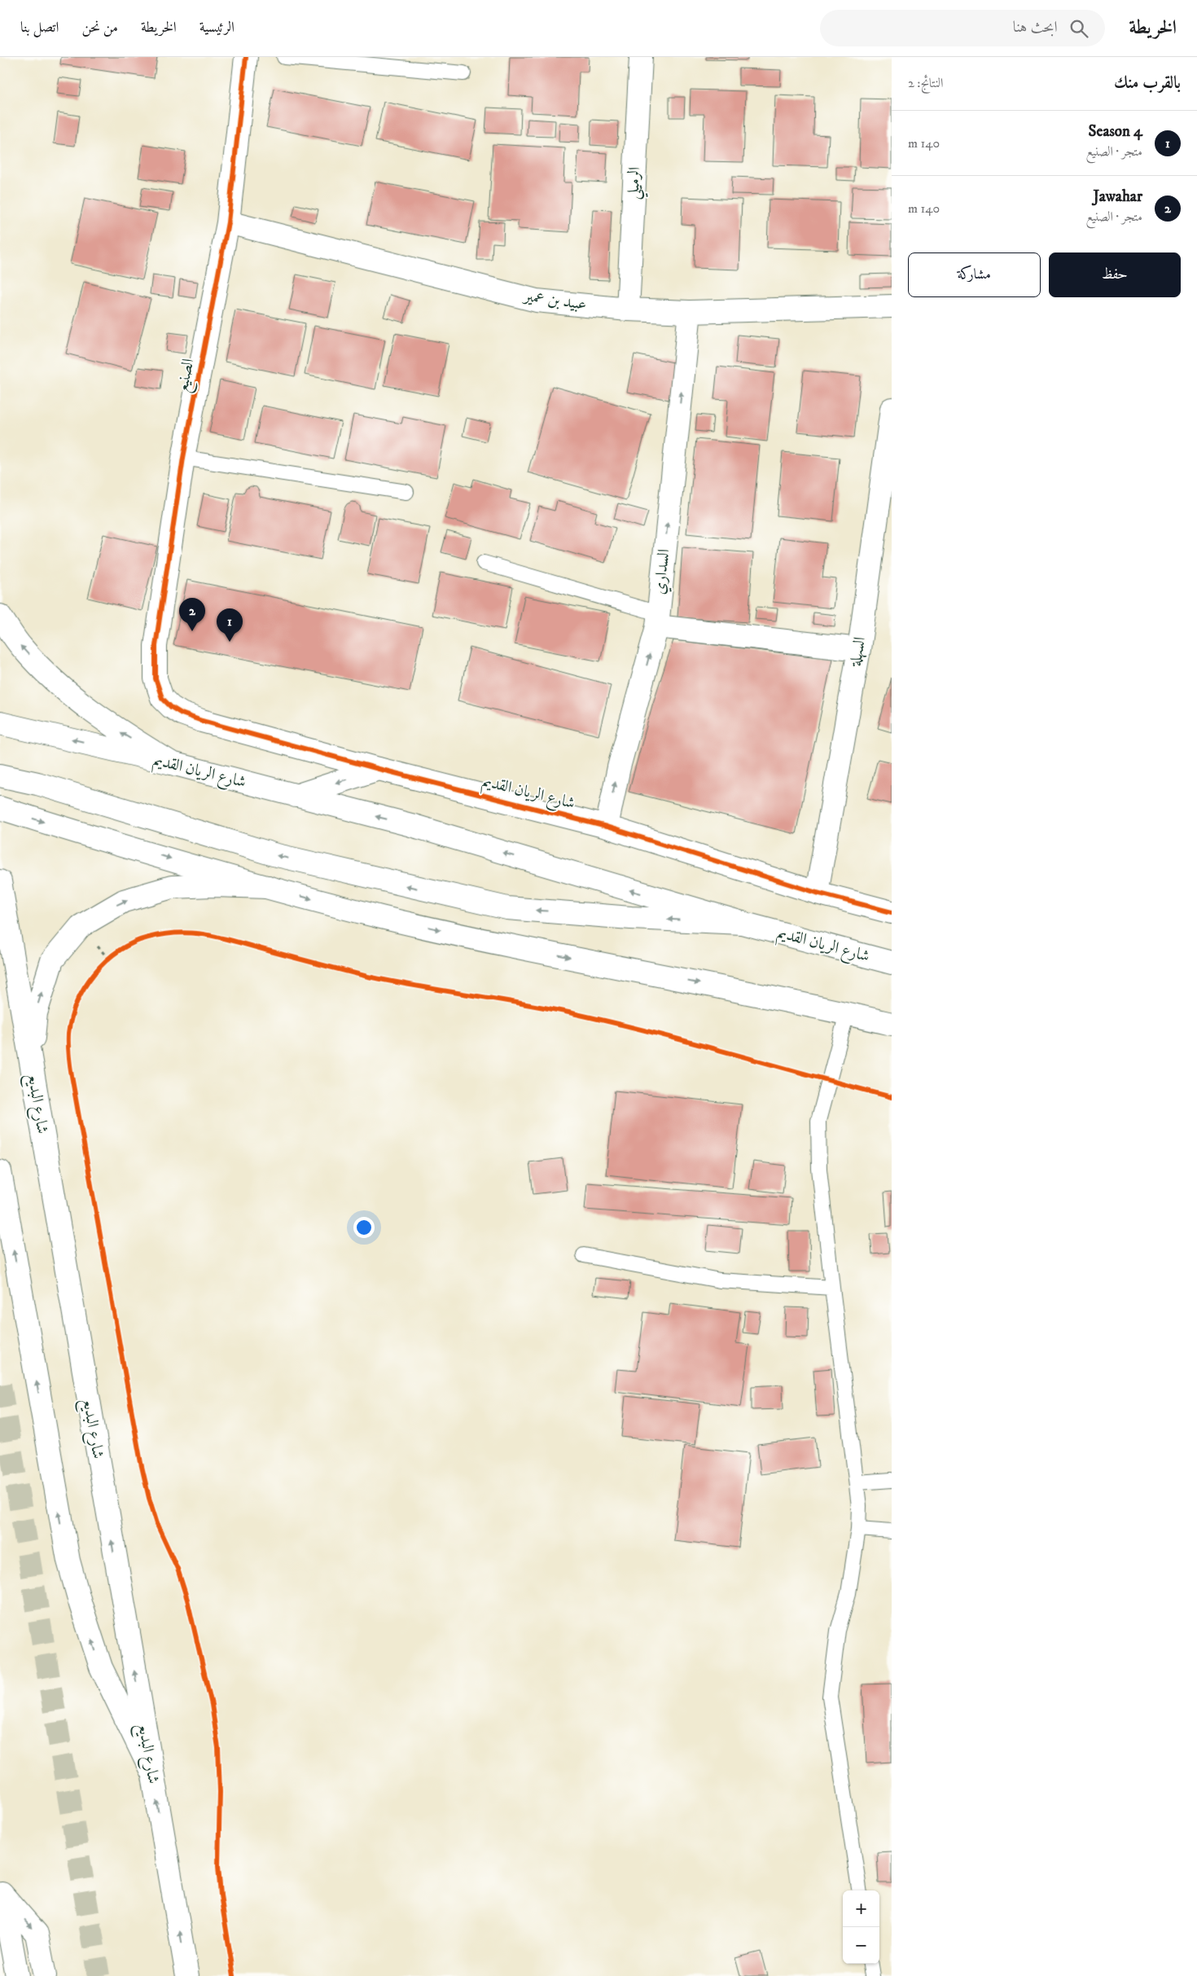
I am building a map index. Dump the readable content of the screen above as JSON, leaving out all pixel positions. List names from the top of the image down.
{
  "streets": {
    "main road": [
      "الرميلي",
      "عبيد بن عمير",
      "الصنيع",
      "السداري",
      "السهلة",
      "شارع الريان القديم",
      "شارع البديع"
    ]
  },
  "crossings": [
    ["الرميلي", "عبيد بن عمير"],
    ["عبيد بن عمير", "الصنيع"],
    ["عبيد بن عمير", "السداري"],
    ["الصنيع", "شارع الريان القديم"],
    ["السداري", "شارع الريان القديم"],
    ["السهلة", "شارع الريان القديم"]
  ],
  "one_way": ["السداري"],
  "page": {
    "header": "الخريطة",
    "search": "ابحث هنا",
    "nav": [
      "الرئيسية",
      "الخريطة",
      "من نحن",
      "اتصل بنا"
    ],
    "heading": ["بالقرب منك", "النتائج: 2"],
    "list": [
      {
        "mark": "1",
        "name": "4 Season",
        "note": "متجر · الصنيع",
        "value": "140 m"
      },
      {
        "mark": "2",
        "name": "Jawahar",
        "note": "متجر · الصنيع",
        "value": "140 m"
      }
    ],
    "buttons": ["حفظ", "مشاركة"],
    "pins": ["2", "1"],
    "map_buttons": ["+", "−"]
  }
}
